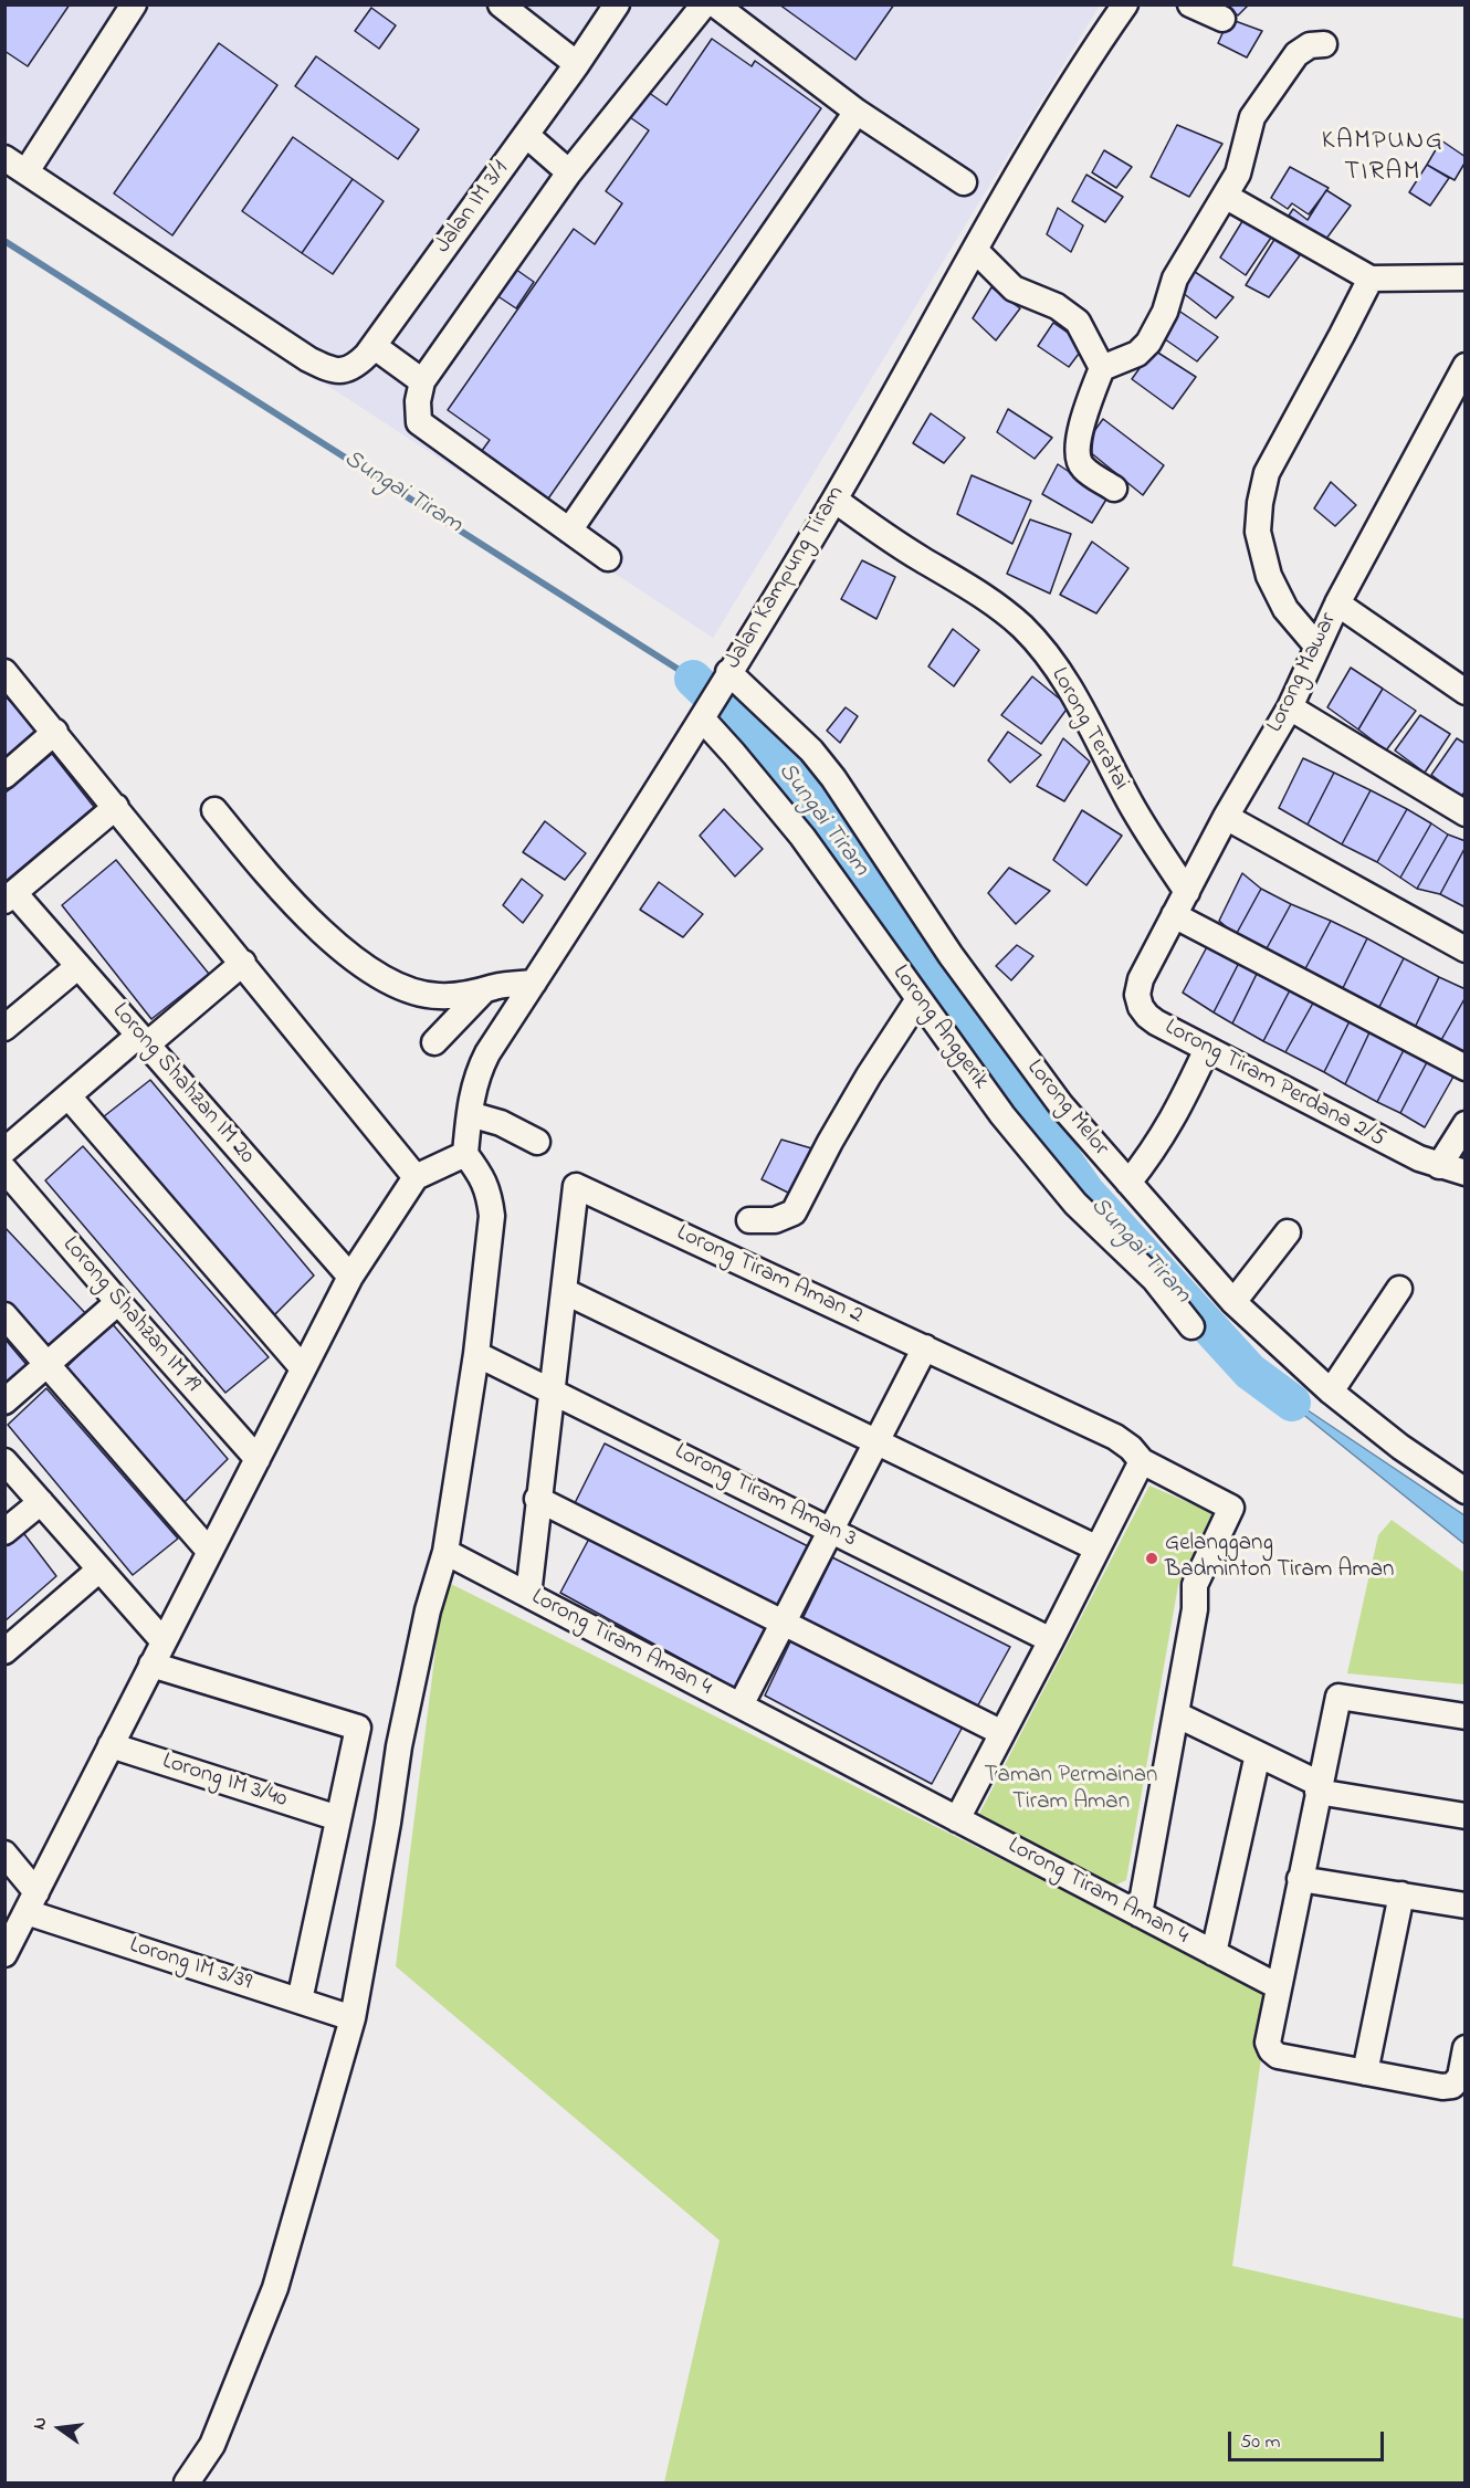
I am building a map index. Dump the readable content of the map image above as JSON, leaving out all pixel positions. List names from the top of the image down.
{
  "streets": {
    "street": [
      "Jalan IM 3/1",
      "Jalan Kampung Tiram",
      "Lorong Mawar",
      "Lorong Teratai",
      "Lorong Anggerik",
      "Lorong Shahzan IM 20",
      "Lorong Tiram Perdana 2/5",
      "Lorong Melor",
      "Lorong Tiram Aman 2",
      "Lorong Shahzan IM 19",
      "Lorong Tiram Aman 3",
      "Lorong Tiram Aman 4",
      "Lorong IM 3/40",
      "Lorong IM 3/39"
    ]
  },
  "crossings": [
    ["Jalan Kampung Tiram", "Lorong Teratai"],
    ["Jalan Kampung Tiram", "Lorong Anggerik"],
    ["Jalan Kampung Tiram", "Lorong Melor"],
    ["Lorong Mawar", "Lorong Teratai"],
    ["Lorong Mawar", "Lorong Tiram Perdana 2/5"],
    ["Lorong Tiram Aman 2", "Lorong Tiram Aman 3"],
    ["Lorong Tiram Aman 2", "Lorong Tiram Aman 4"]
  ],
  "districts": ["KAMPUNG TIRAM"],
  "water": ["Sungai Tiram"],
  "parks": ["Taman Permainan Tiram Aman"],
  "places": ["Gelanggang Badminton Tiram Aman"],
  "scale_bar": "50 m",
  "north": "left"
}
